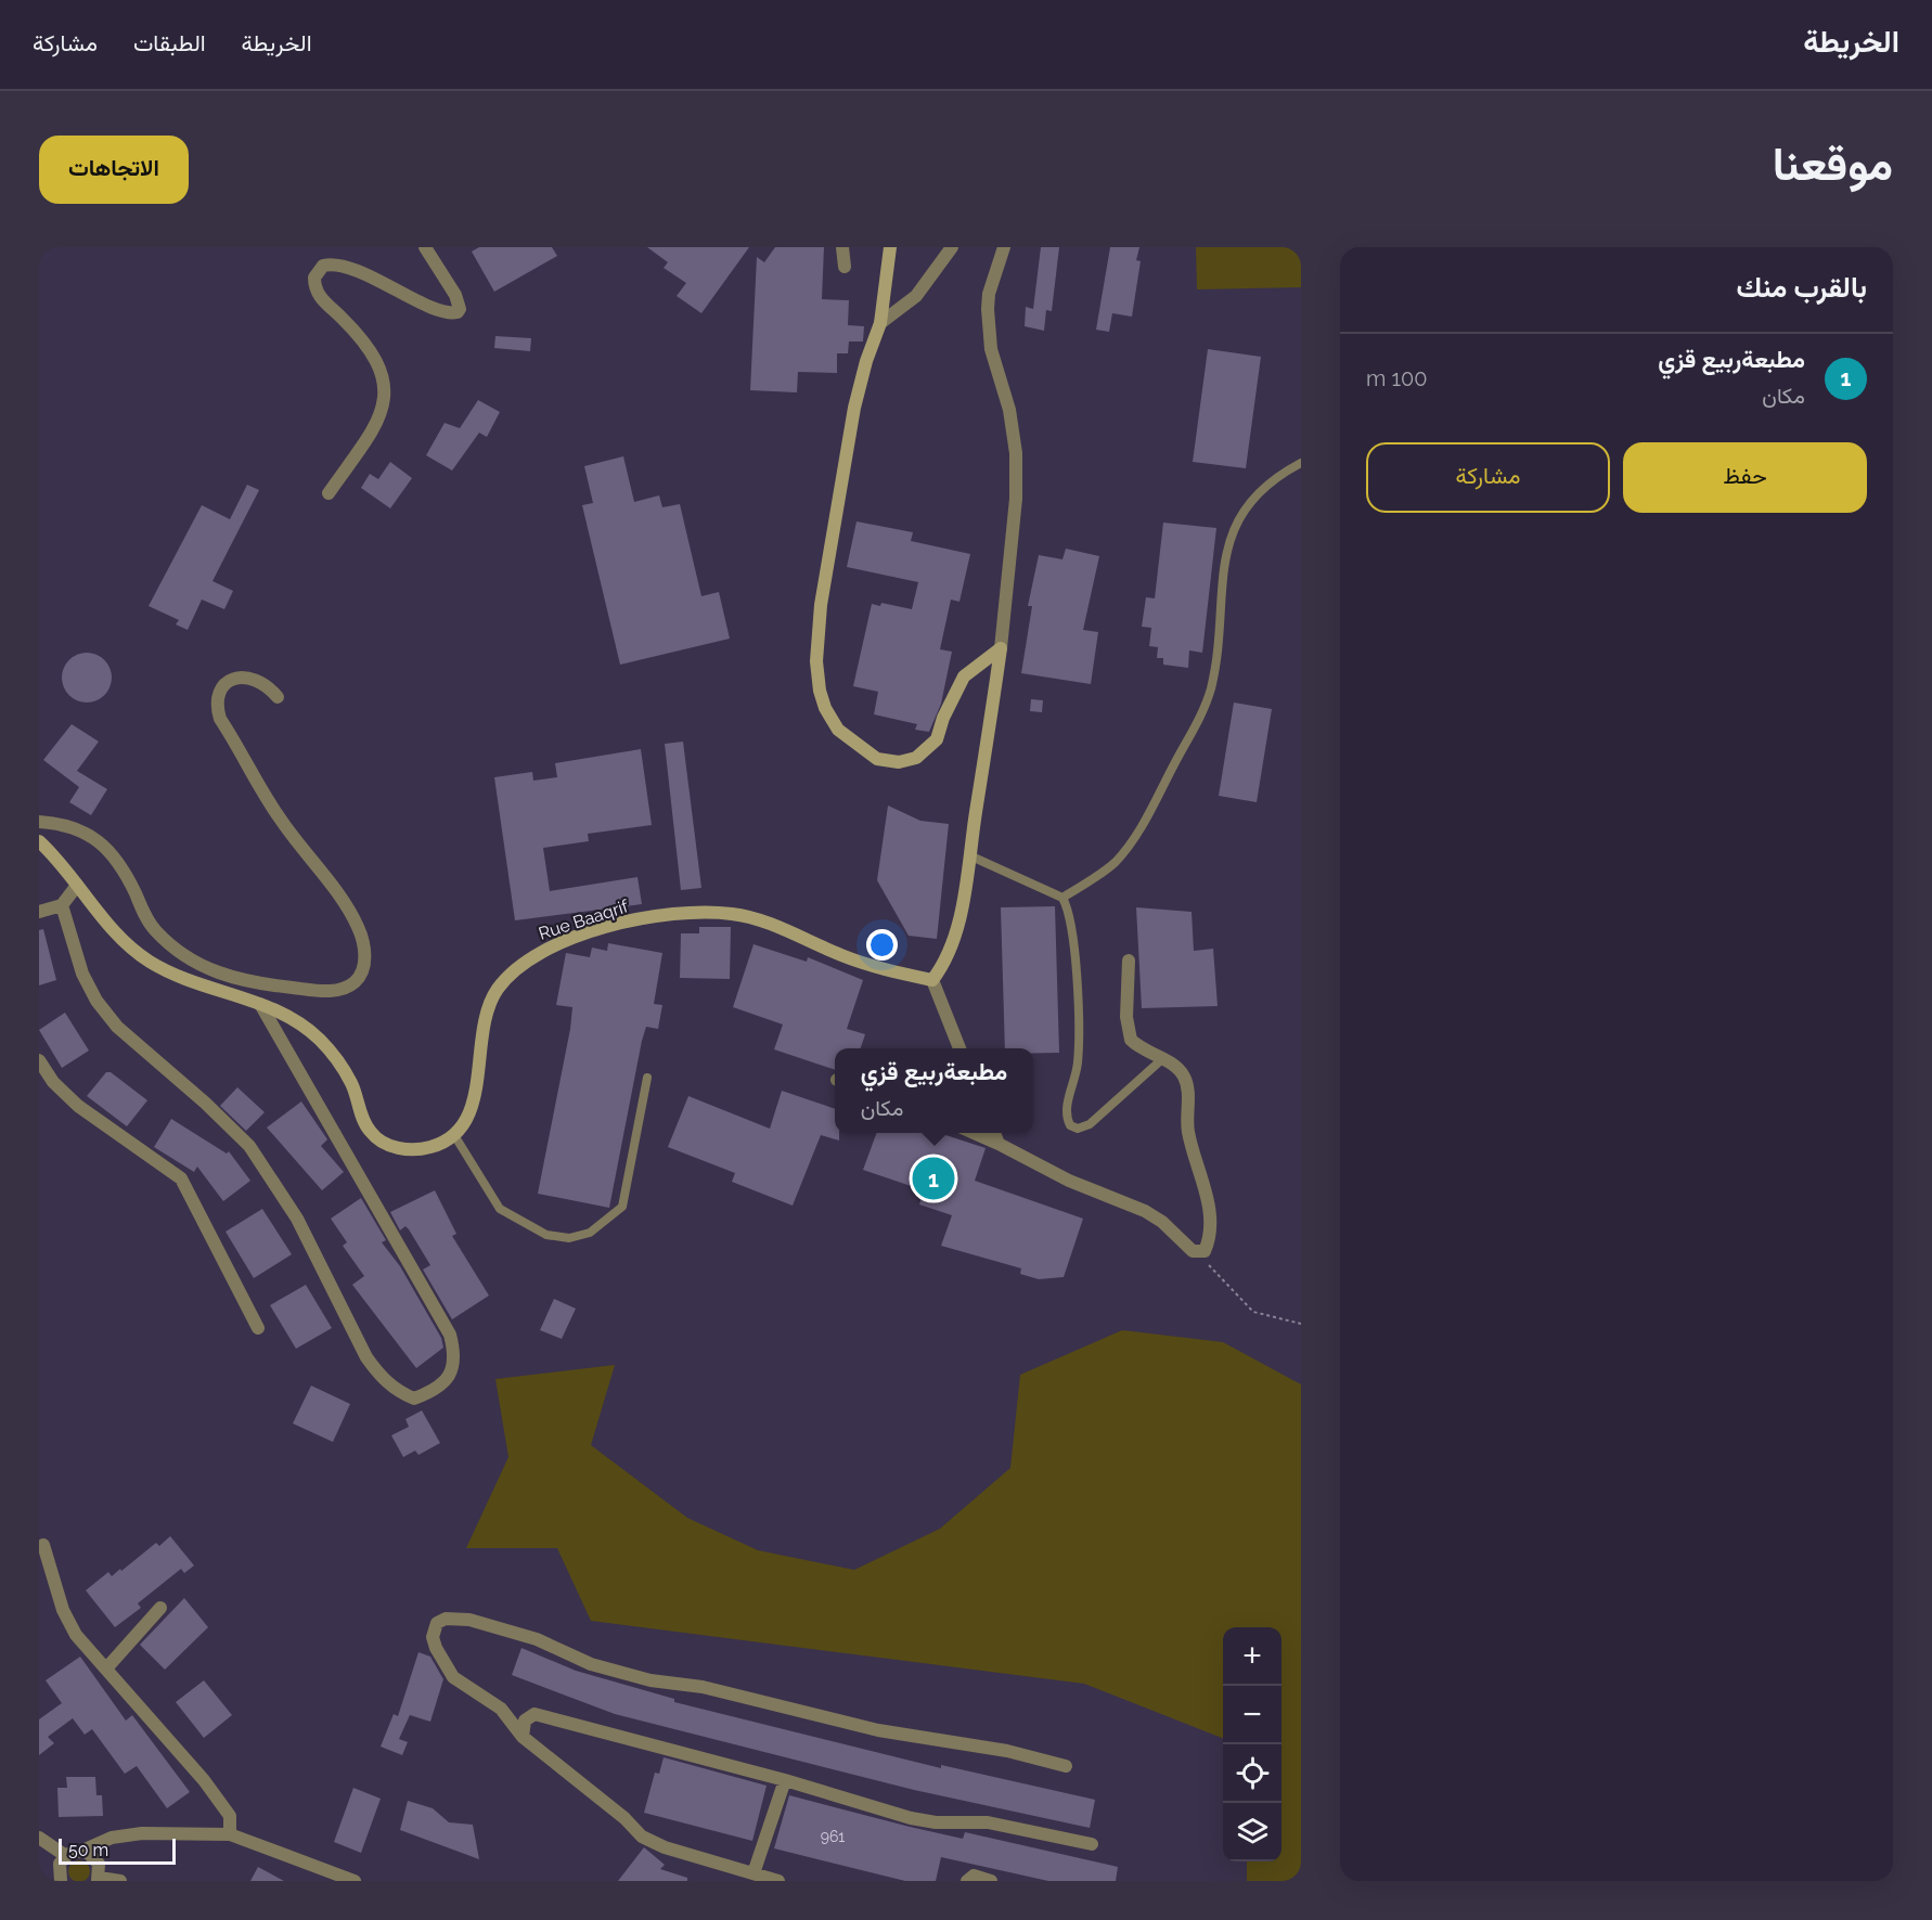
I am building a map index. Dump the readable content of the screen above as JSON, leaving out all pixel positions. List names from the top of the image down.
{
  "streets": {
    "street": ["Rue Baaqrif"]
  },
  "house_numbers": ["961"],
  "scale_bar": "50 m",
  "page": {
    "header": "الخريطة",
    "nav": ["الخريطة", "الطبقات", "مشاركة"],
    "title": "موقعنا",
    "buttons": [
      "الاتجاهات",
      ["حفظ", "مشاركة"]
    ],
    "heading": "بالقرب منك",
    "list": [
      {
        "mark": "1",
        "name": "مطبعةربيع قزي",
        "note": "مكان",
        "value": "100 m"
      }
    ],
    "popup": ["مطبعةربيع قزي", "مكان"],
    "pins": "1",
    "map_buttons": ["+", "−"],
    "scale": "50 m"
  }
}
